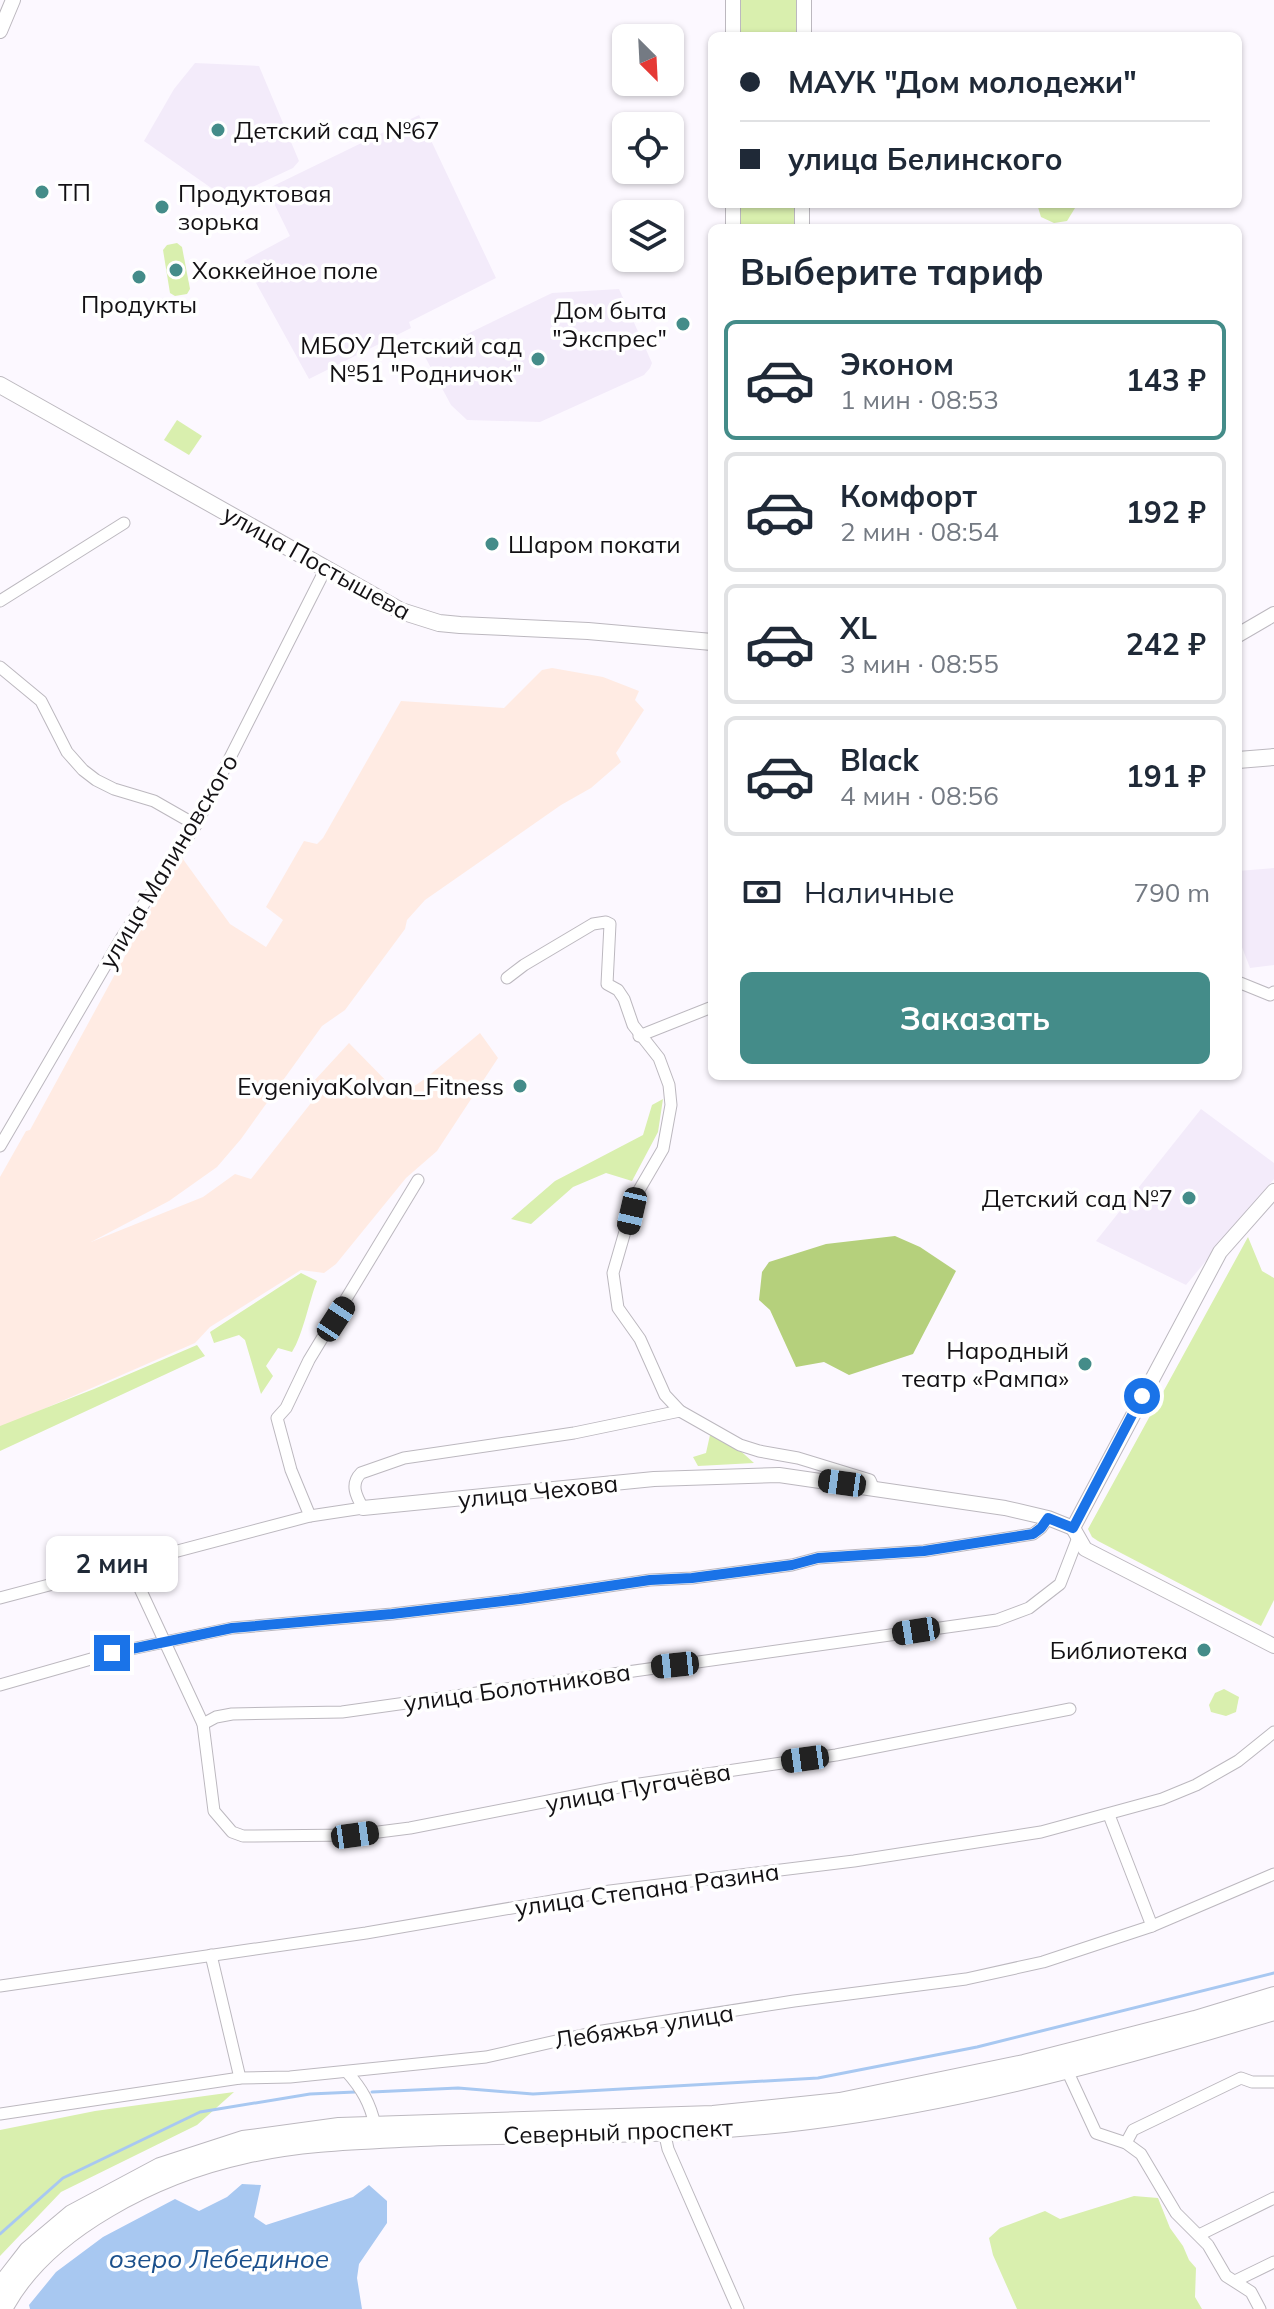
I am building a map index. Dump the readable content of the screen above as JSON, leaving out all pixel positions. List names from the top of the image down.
{
  "streets": {
    "main road": ["улица Постышева", "Северный проспект"],
    "street": [
      "улица Малиновского",
      "улица Чехова",
      "улица Болотникова",
      "улица Пугачёва",
      "улица Степана Разина",
      "Лебяжья улица"
    ]
  },
  "crossings": [
    ["улица Постышева", "улица Малиновского"],
    ["улица Чехова", "улица Болотникова"],
    ["улица Болотникова", "улица Пугачёва"]
  ],
  "water": ["озеро Лебединое"],
  "places": [
    "Детский сад №67",
    "ТП",
    "Продуктовая зорька",
    "Хоккейное поле",
    "Продукты",
    "Дом быта \"Экспрес\"",
    "МБОУ Детский сад №51 \"Родничок\"",
    "Шаром покати",
    "EvgeniyaKolvan_Fitness",
    "Детский сад №7",
    "Народный театр «Рампа»",
    "Библиотека"
  ],
  "north": "bottom right",
  "page": {
    "banner": ["МАУК \"Дом молодежи\"", "улица Белинского"],
    "heading": "Выберите тариф",
    "list": [
      {
        "name": "Эконом",
        "note": "1 мин · 08:53",
        "value": "143 ₽"
      },
      {
        "name": "Комфорт",
        "note": "2 мин · 08:54",
        "value": "192 ₽"
      },
      {
        "name": "XL",
        "note": "3 мин · 08:55",
        "value": "242 ₽"
      },
      {
        "name": "Black",
        "note": "4 мин · 08:56",
        "value": "191 ₽"
      }
    ],
    "pay": ["Наличные", "790 m"],
    "buttons": "Заказать",
    "bubble": "2 мин"
  }
}
